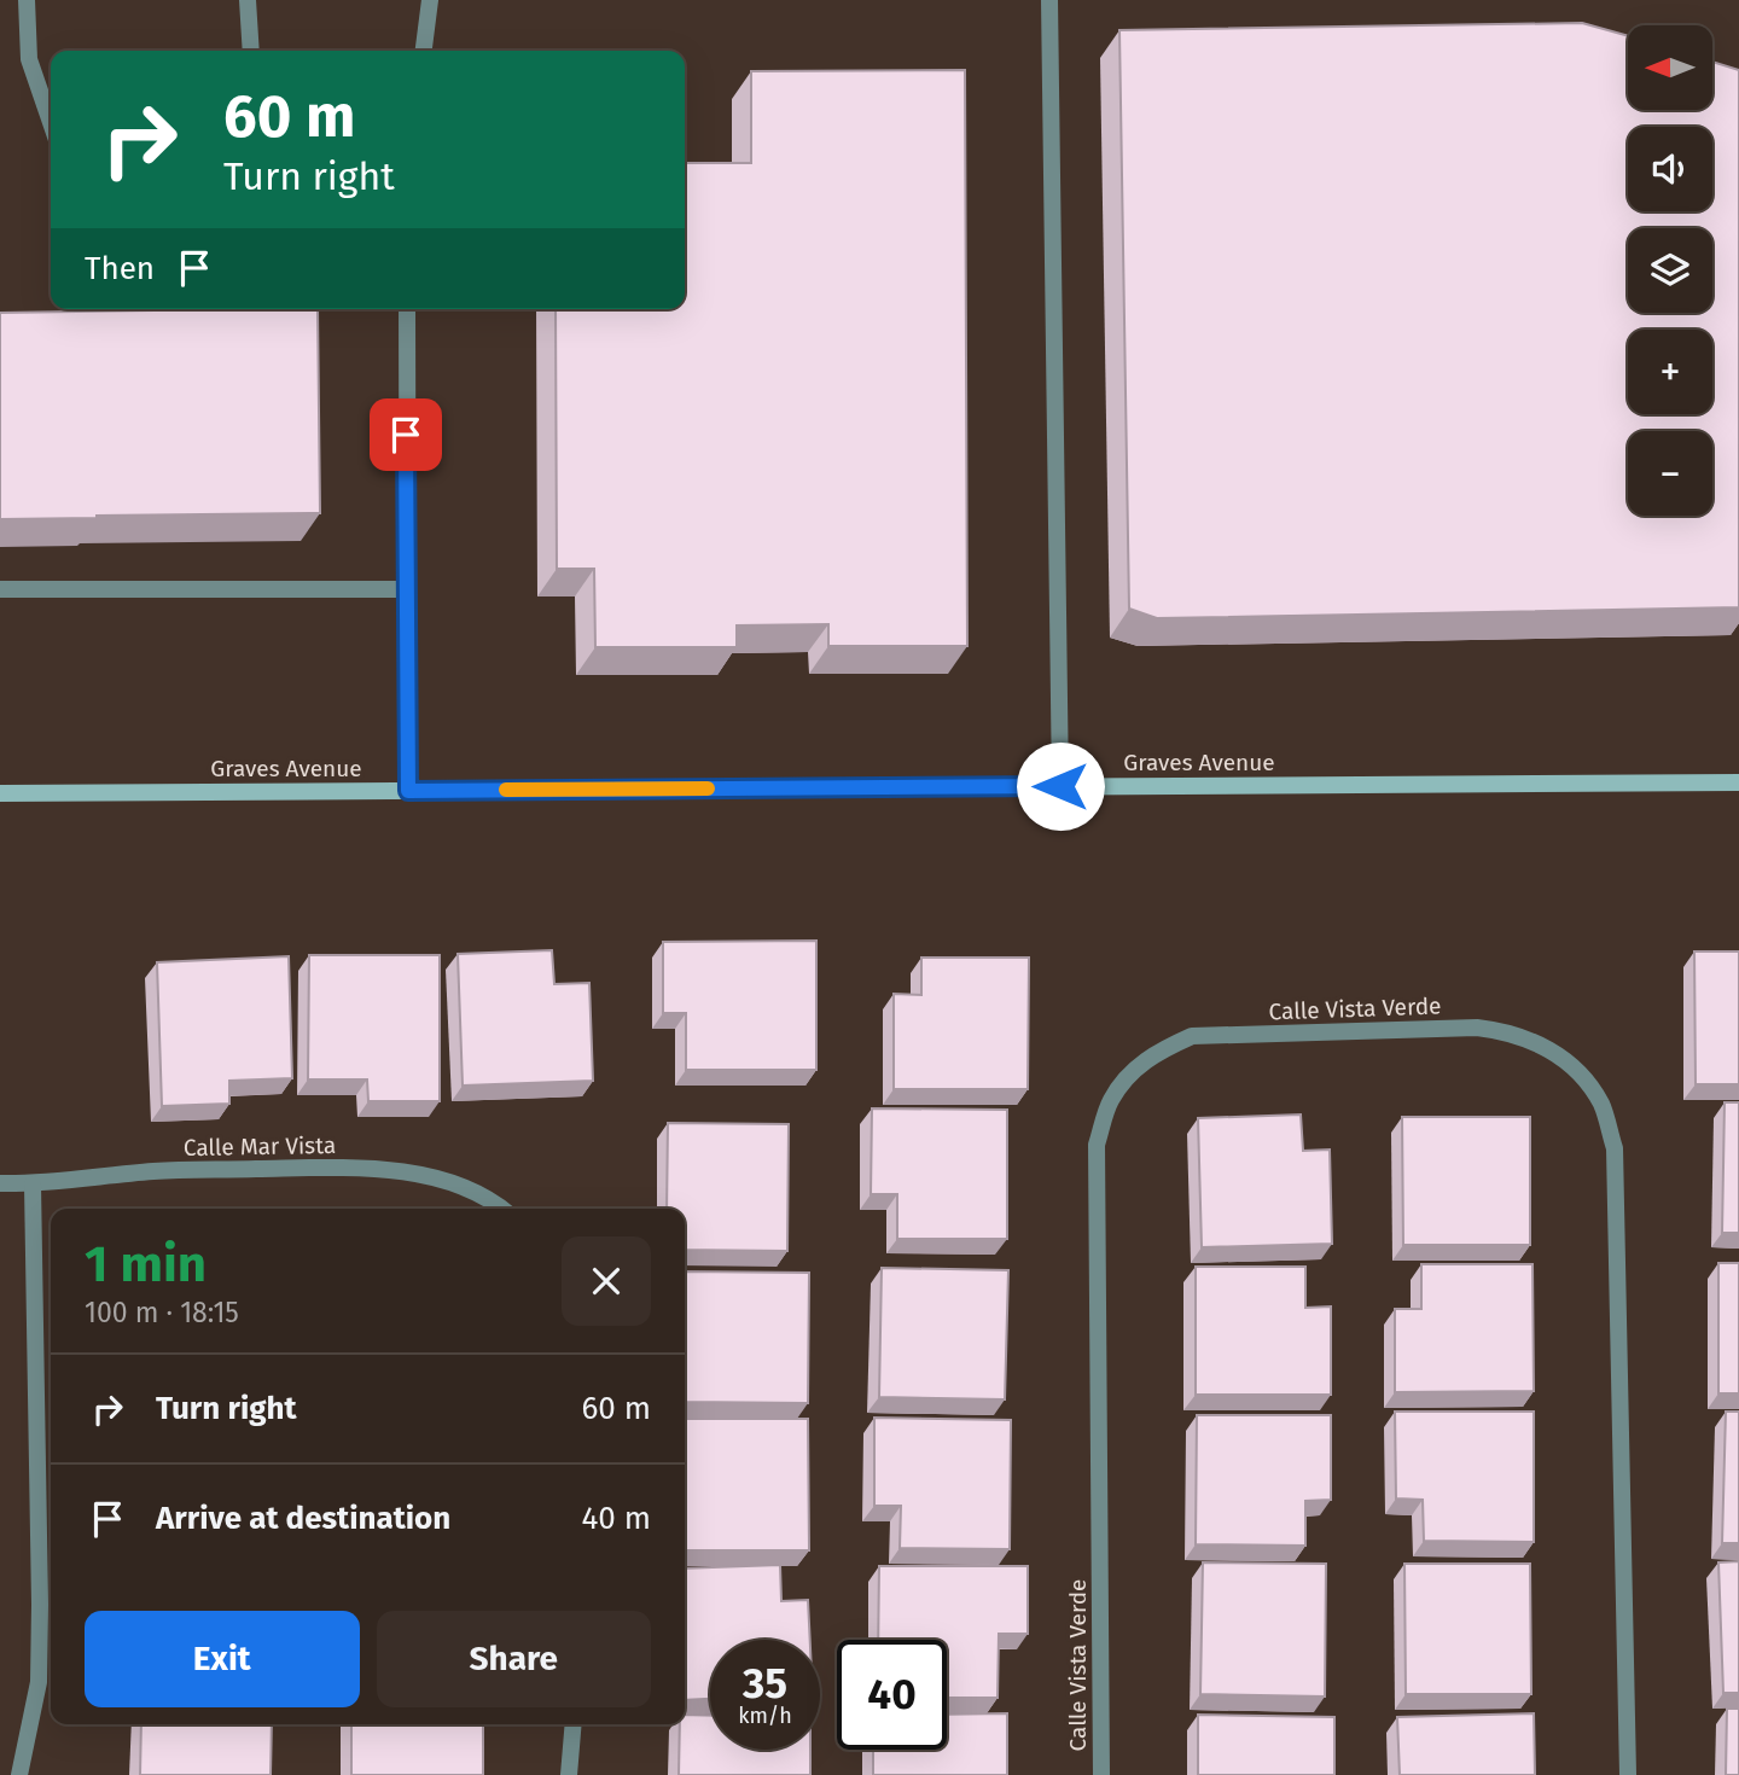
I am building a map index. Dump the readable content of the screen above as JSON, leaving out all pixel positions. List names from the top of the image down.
{
  "streets": {
    "street": ["Graves Avenue", "Calle Vista Verde", "Calle Mar Vista"]
  },
  "north": "left",
  "page": {
    "map_buttons": ["+", "−"],
    "turn": ["60 m", "Turn right"],
    "then": "Then",
    "heading": ["1 min", "100 m · 18:15"],
    "list": [
      {
        "name": "Turn right",
        "value": "60 m"
      },
      {
        "name": "Arrive at destination",
        "value": "40 m"
      }
    ],
    "buttons": ["Exit", "Share"],
    "speed": "35 km/h",
    "limit": "40"
  }
}
